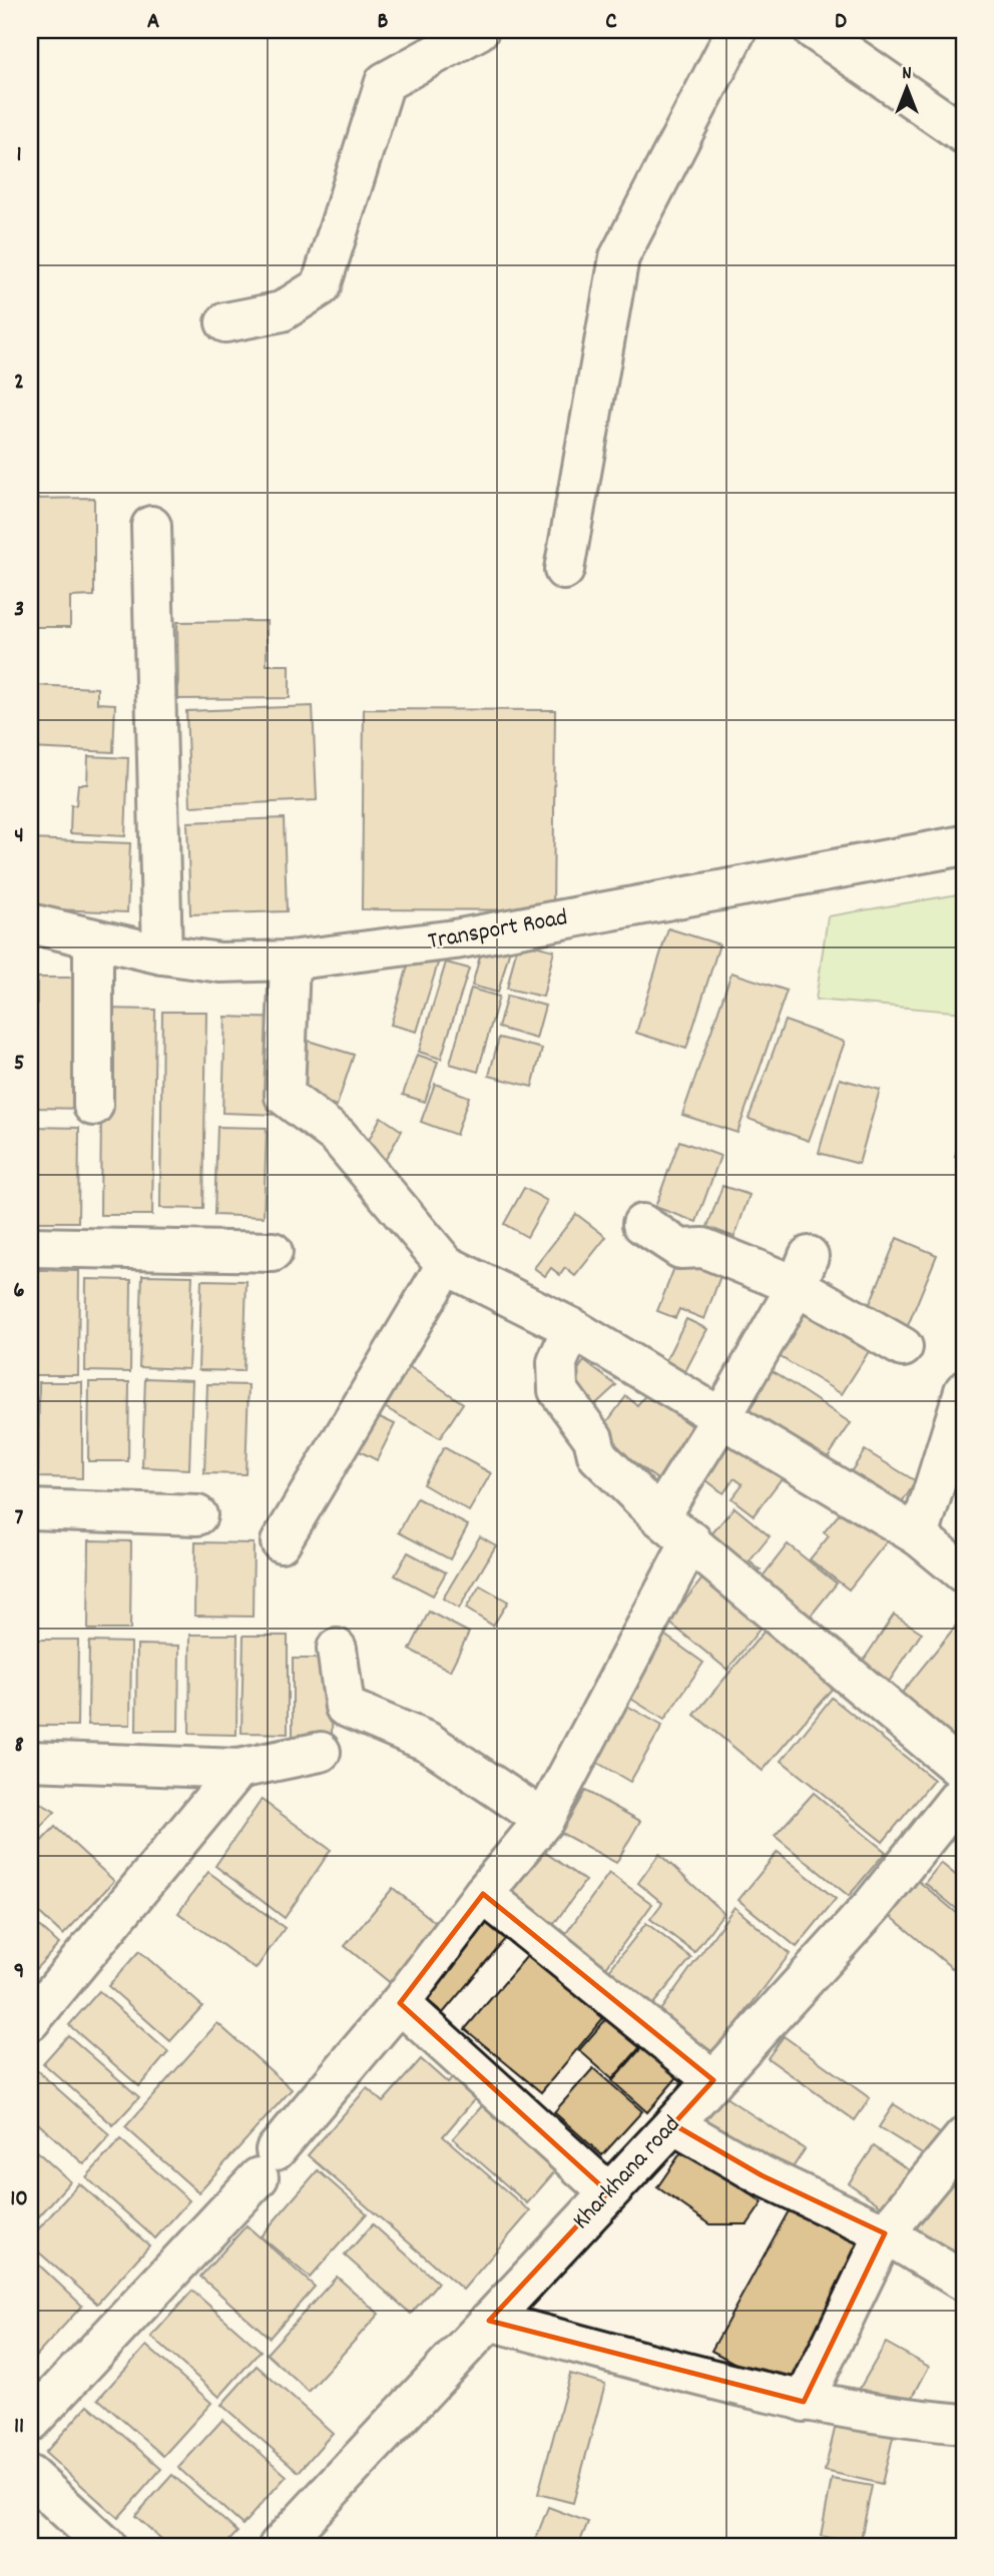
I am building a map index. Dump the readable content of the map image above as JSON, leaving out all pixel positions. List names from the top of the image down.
{
  "streets": {
    "street": ["Transport Road", "Kharkhana road"]
  },
  "north": "top",
  "grid": {
    "columns": [
      "A",
      "B",
      "C",
      "D"
    ],
    "rows": [
      "1",
      "2",
      "3",
      "4",
      "5",
      "6",
      "7",
      "8",
      "9",
      "10",
      "11"
    ]
  }
}
